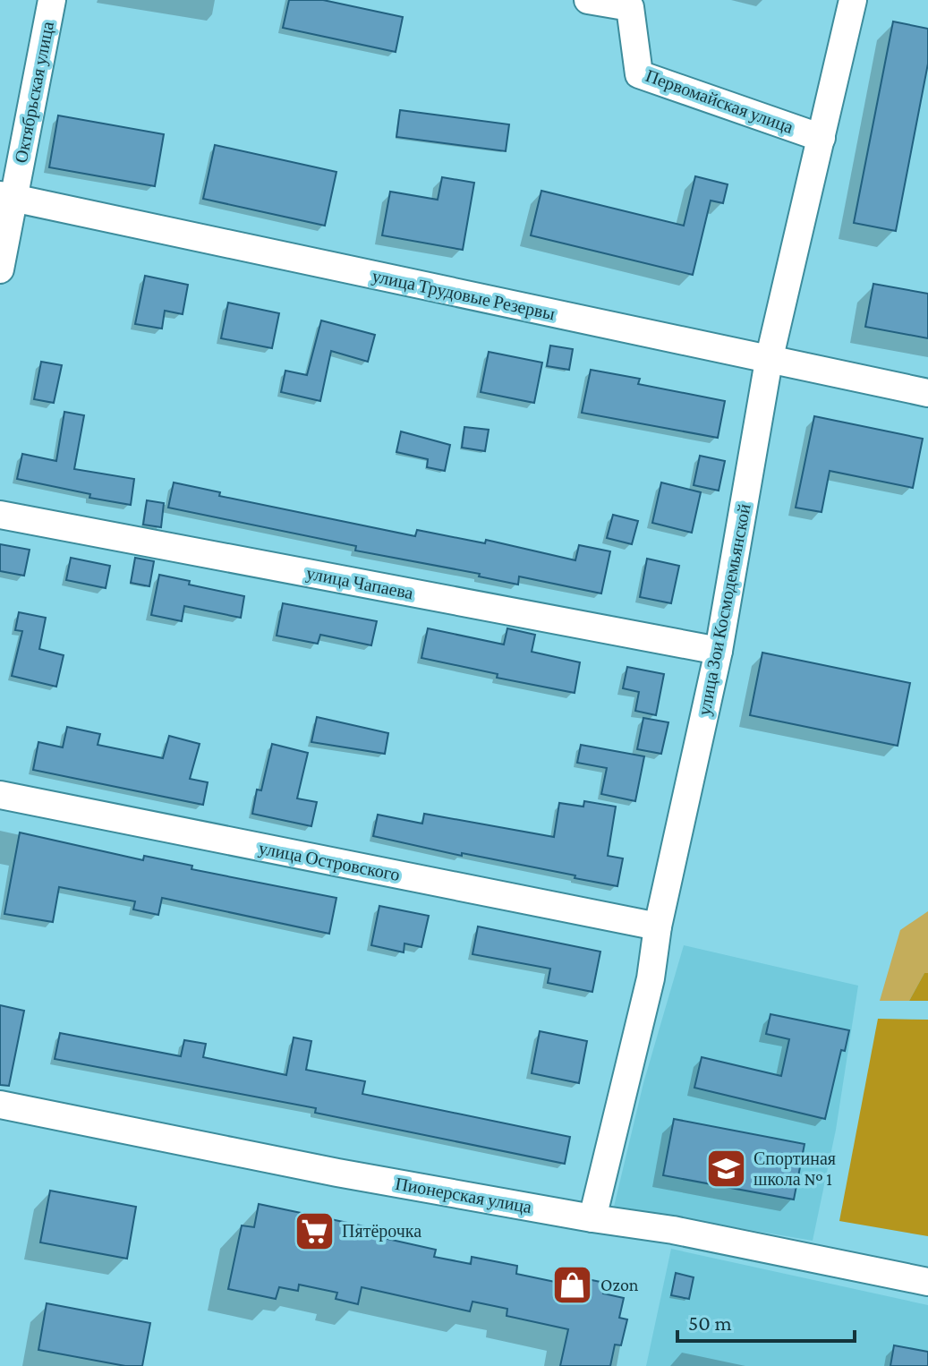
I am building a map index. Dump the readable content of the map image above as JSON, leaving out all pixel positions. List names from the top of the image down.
{
  "streets": {
    "street": [
      "Октябрьская улица",
      "Первомайская улица",
      "улица Трудовые Резервы",
      "улица Чапаева",
      "улица Зои Космодемьянской",
      "улица Островского",
      "Пионерская улица"
    ]
  },
  "crossings": [
    ["Октябрьская улица", "улица Трудовые Резервы"],
    ["Первомайская улица", "улица Зои Космодемьянской"],
    ["улица Трудовые Резервы", "улица Зои Космодемьянской"],
    ["улица Чапаева", "улица Зои Космодемьянской"],
    ["улица Зои Космодемьянской", "улица Островского"],
    ["улица Зои Космодемьянской", "Пионерская улица"]
  ],
  "places": {
    "school or university": ["Спортиная школа № 1"],
    "supermarket": ["Пятёрочка"],
    "shop": ["Ozon"]
  },
  "scale_bar": "50 m"
}
